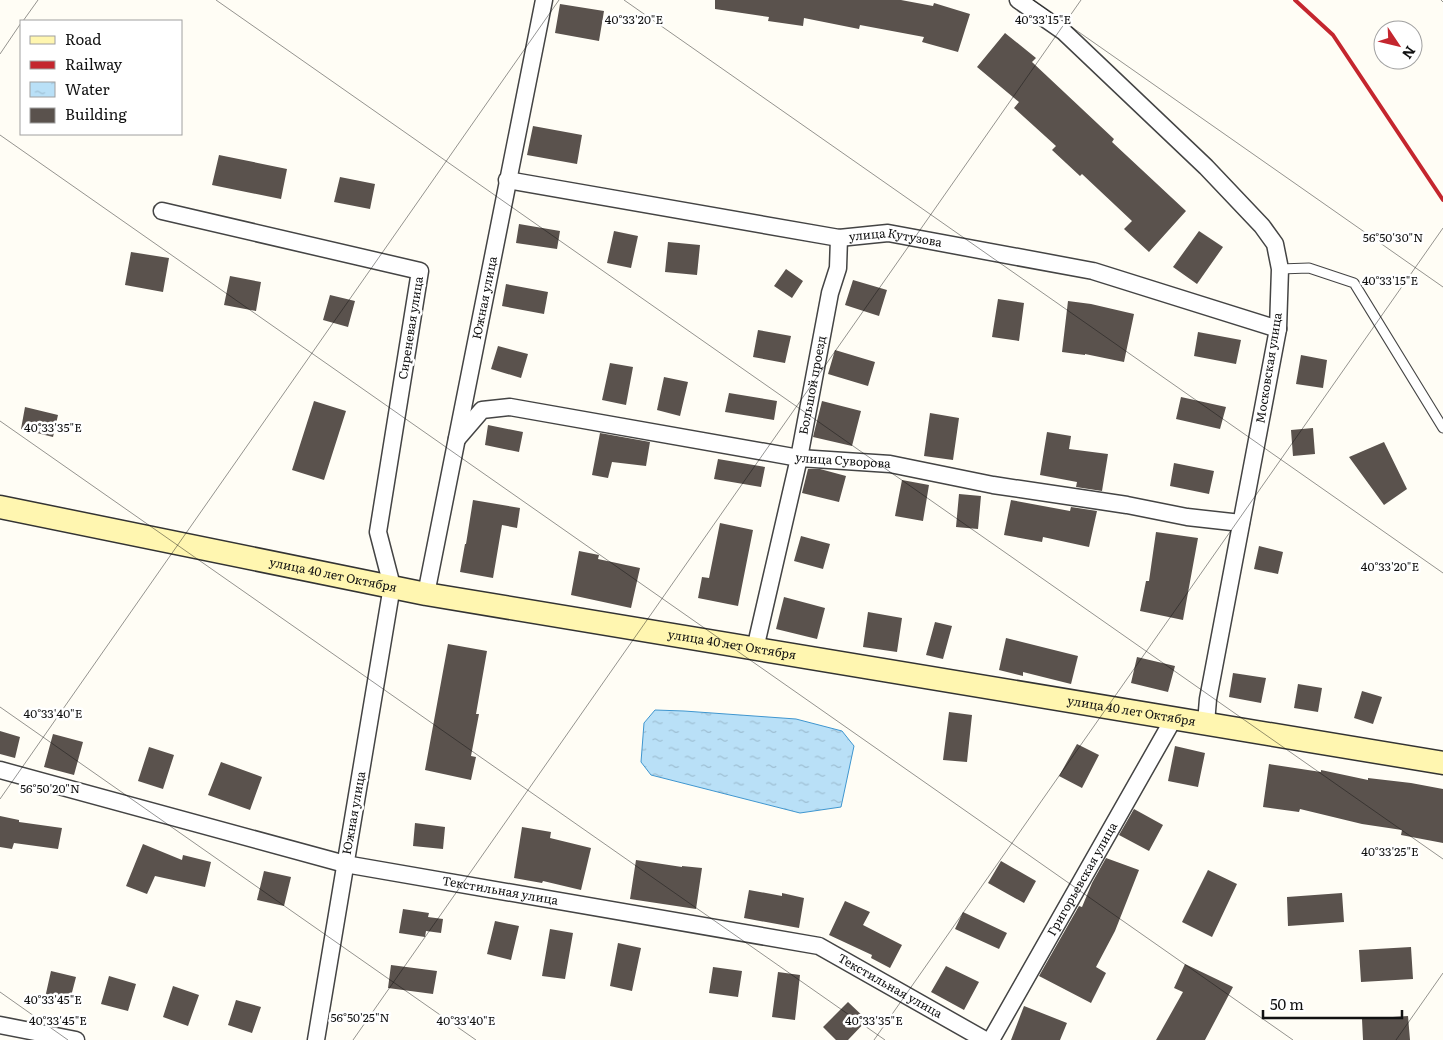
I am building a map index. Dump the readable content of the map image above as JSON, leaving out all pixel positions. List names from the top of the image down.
{
  "streets": {
    "street": [
      "улица Кутузова",
      "Южная улица",
      "Сиреневая улица",
      "Московская улица",
      "Большой проезд",
      "улица Суворова",
      "улица 40 лет Октября",
      "Григорьевская улица",
      "Текстильная улица"
    ]
  },
  "crossings": [
    ["улица Кутузова", "Южная улица"],
    ["улица Кутузова", "Московская улица"],
    ["улица Кутузова", "Большой проезд"],
    ["Южная улица", "Сиреневая улица"],
    ["Южная улица", "улица Суворова"],
    ["Южная улица", "улица 40 лет Октября"],
    ["Южная улица", "Текстильная улица"],
    ["Сиреневая улица", "улица 40 лет Октября"],
    ["Московская улица", "улица Суворова"],
    ["Московская улица", "улица 40 лет Октября"],
    ["Большой проезд", "улица Суворова"],
    ["Большой проезд", "улица 40 лет Октября"],
    ["улица 40 лет Октября", "Григорьевская улица"]
  ],
  "legend": [
    "Road",
    "Railway",
    "Water",
    "Building"
  ],
  "scale_bar": "50 m",
  "north": "bottom right",
  "coordinates": [
    "40°33'20\"E",
    "40°33'15\"E",
    "56°50'30\"N",
    "40°33'35\"E",
    "40°33'40\"E",
    "56°50'20\"N",
    "40°33'25\"E",
    "40°33'45\"E",
    "56°50'25\"N"
  ]
}
